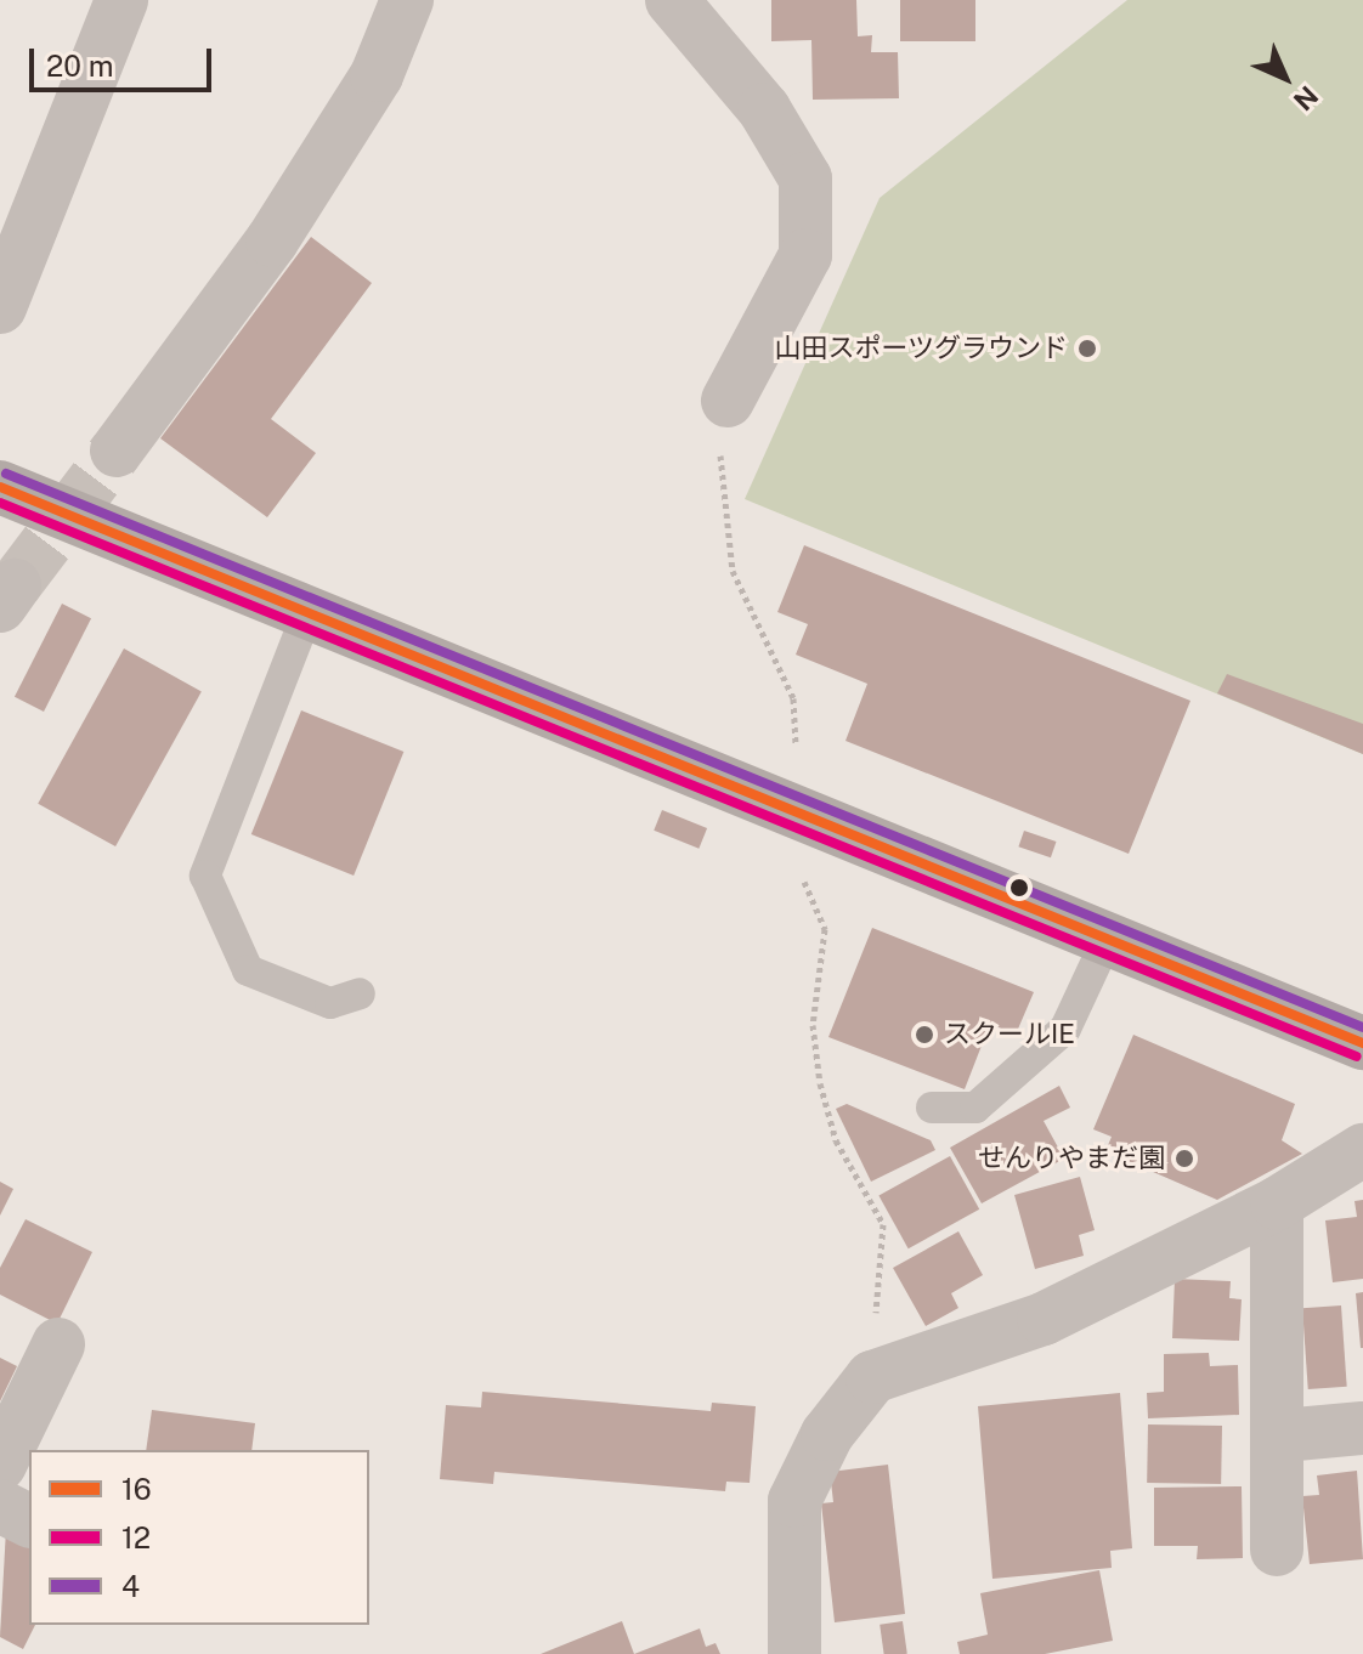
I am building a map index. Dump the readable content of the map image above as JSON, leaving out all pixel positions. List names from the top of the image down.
{
  "places": ["山田スポーツグラウンド", "スクールIE", "せんりやまだ園"],
  "lines": ["transit line 4", "transit line 16", "transit line 12"],
  "legend": ["16", "12", "4"],
  "scale_bar": "20 m",
  "north": "bottom right"
}
